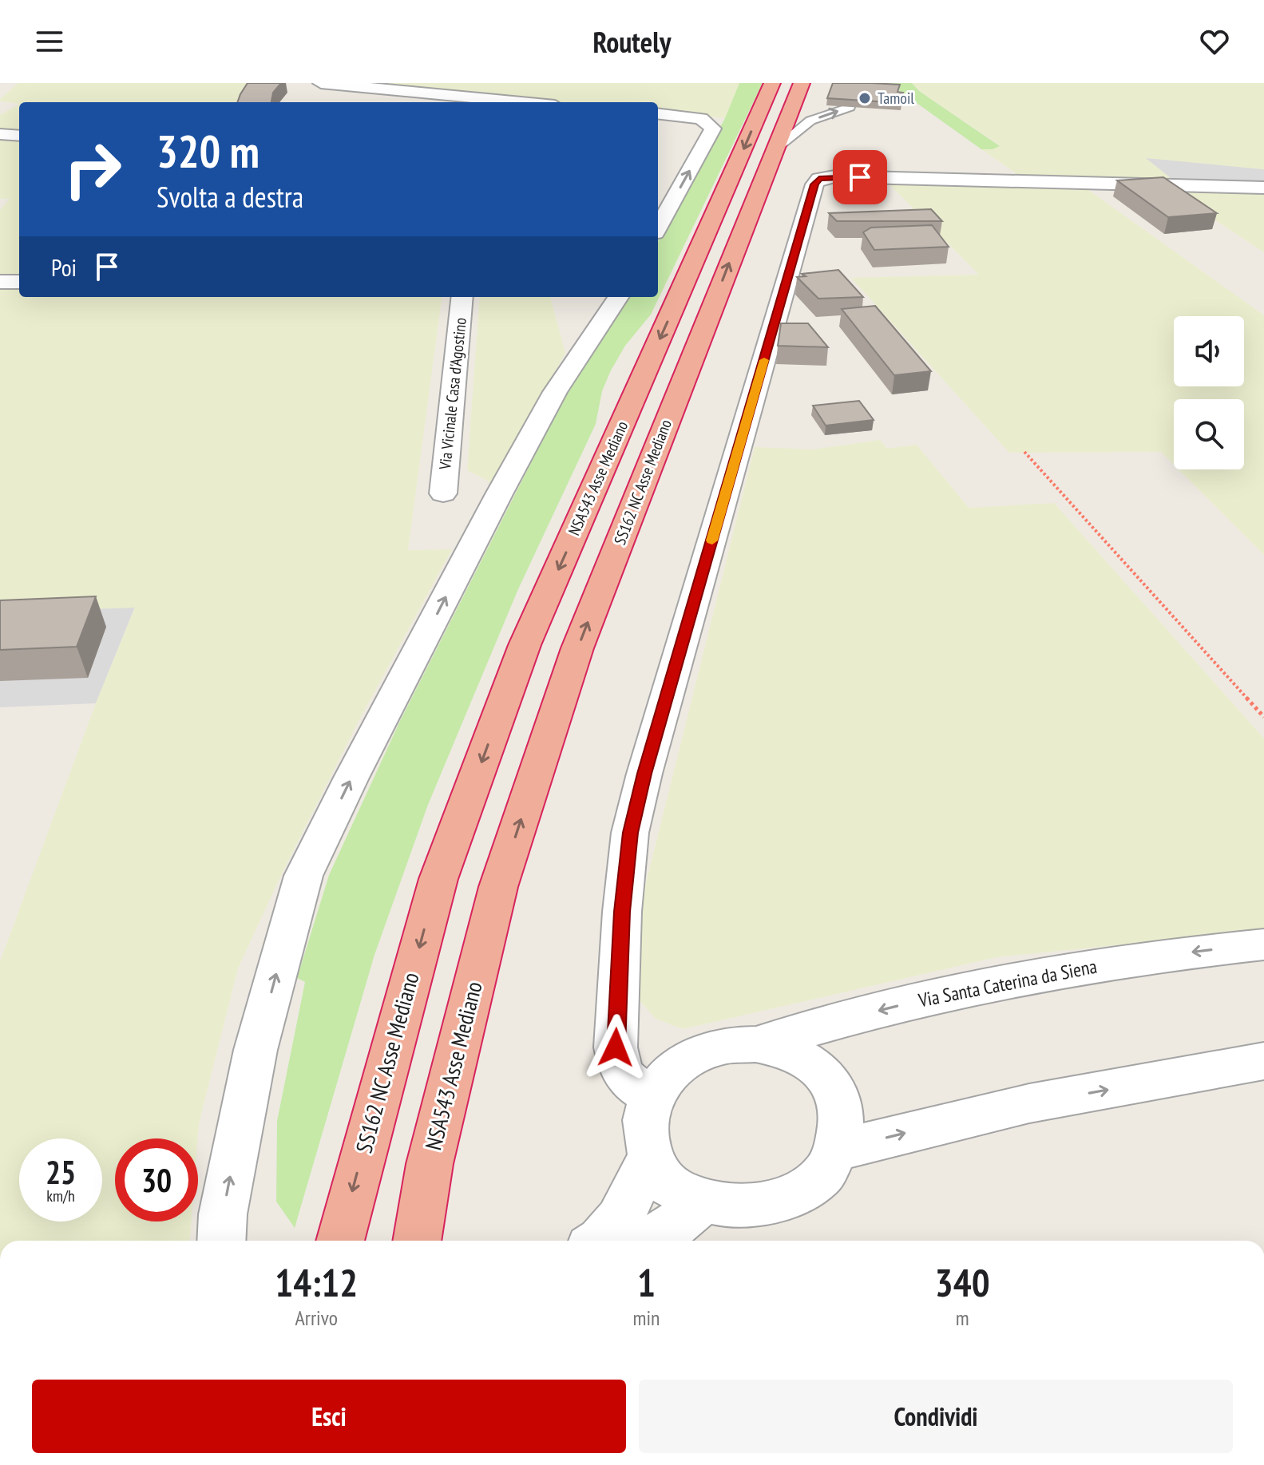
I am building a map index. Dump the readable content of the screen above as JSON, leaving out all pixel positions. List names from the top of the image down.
{
  "streets": {
    "highway": ["NSA543 Asse Mediano", "SS162 NC Asse Mediano"],
    "street": ["Via Vicinale Casa d'Agostino", "Via Santa Caterina da Siena"]
  },
  "crossings": [
    ["NSA543 Asse Mediano", "SS162 NC Asse Mediano"]
  ],
  "one_way": ["NSA543 Asse Mediano"],
  "places": ["Tamoil"],
  "page": {
    "header": "Routely",
    "turn": ["320 m", "Svolta a destra"],
    "then": "Poi",
    "speed": "25 km/h",
    "limit": "30",
    "eta": [
      "14:12",
      "Arrivo",
      "1",
      "min",
      "340",
      "m"
    ],
    "buttons": ["Esci", "Condividi"]
  }
}
